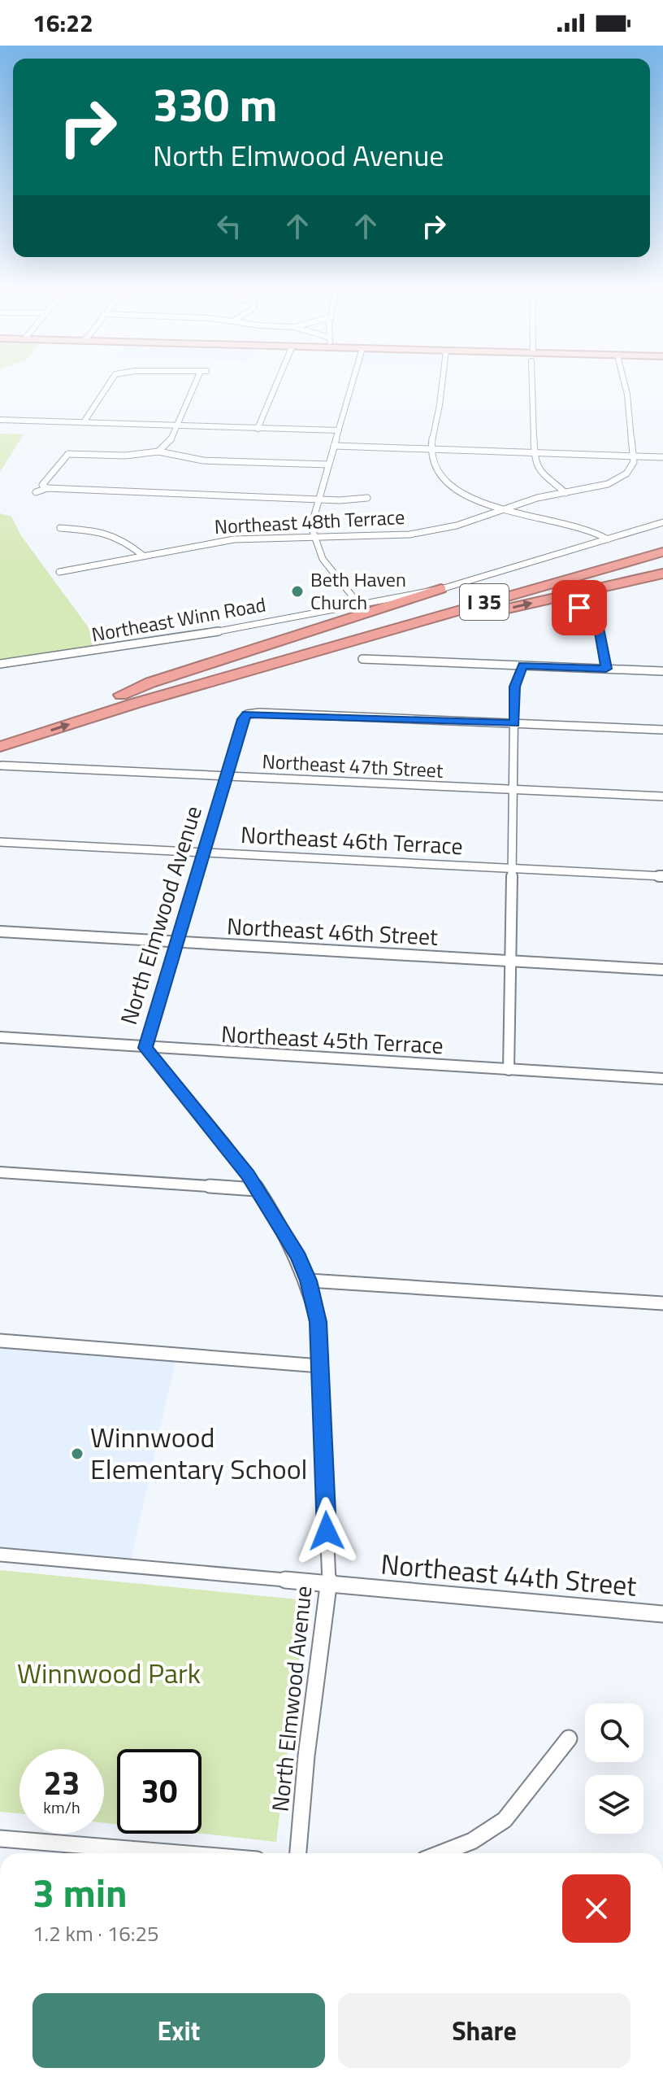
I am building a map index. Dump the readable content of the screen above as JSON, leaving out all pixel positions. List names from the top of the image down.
{
  "streets": {
    "highway": ["I 35"],
    "street": [
      "Northeast 48th Terrace",
      "Northeast Winn Road",
      "Northeast 47th Street",
      "Northeast 46th Terrace",
      "North Elmwood Avenue",
      "Northeast 46th Street",
      "Northeast 45th Terrace",
      "Northeast 44th Street"
    ]
  },
  "crossings": [
    ["Northeast 47th Street", "North Elmwood Avenue"],
    ["Northeast 46th Terrace", "North Elmwood Avenue"],
    ["North Elmwood Avenue", "Northeast 46th Street"],
    ["North Elmwood Avenue", "Northeast 45th Terrace"],
    ["North Elmwood Avenue", "Northeast 44th Street"]
  ],
  "parks": ["Winnwood Park"],
  "places": ["Beth Haven Church", "Winnwood Elementary School"],
  "page": {
    "status": "16:22",
    "turn": ["330 m", "North Elmwood Avenue"],
    "speed": "23 km/h",
    "limit": "30",
    "heading": ["3 min", "1.2 km · 16:25"],
    "buttons": ["Exit", "Share"]
  }
}
